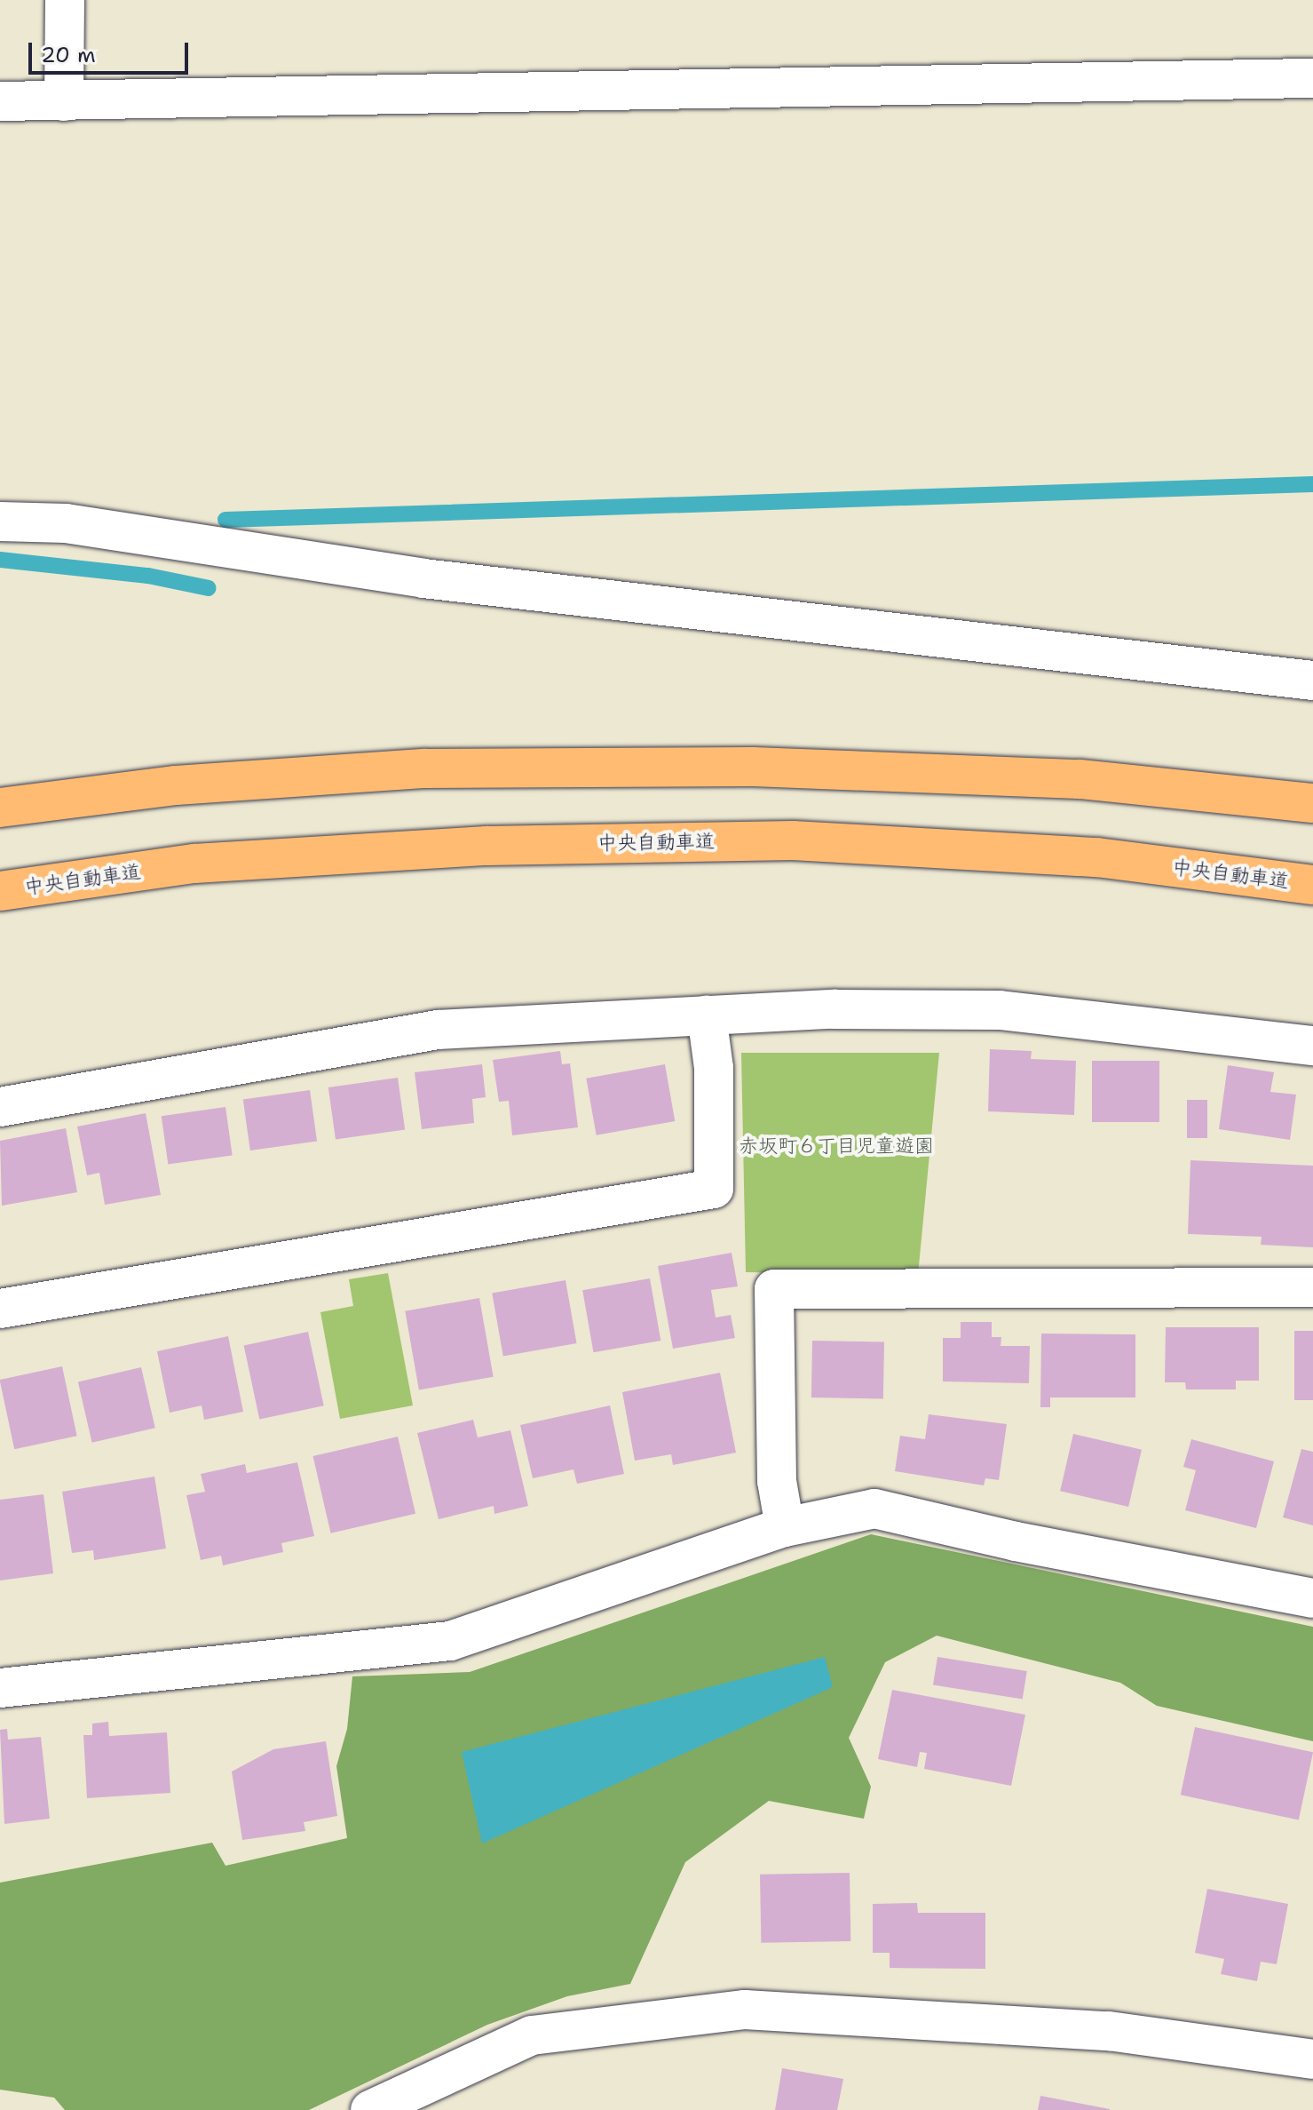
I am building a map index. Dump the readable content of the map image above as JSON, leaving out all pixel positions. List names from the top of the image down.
{
  "streets": {
    "highway": ["中央自動車道"]
  },
  "parks": ["赤坂町６丁目児童遊園"],
  "scale_bar": "20 m"
}
